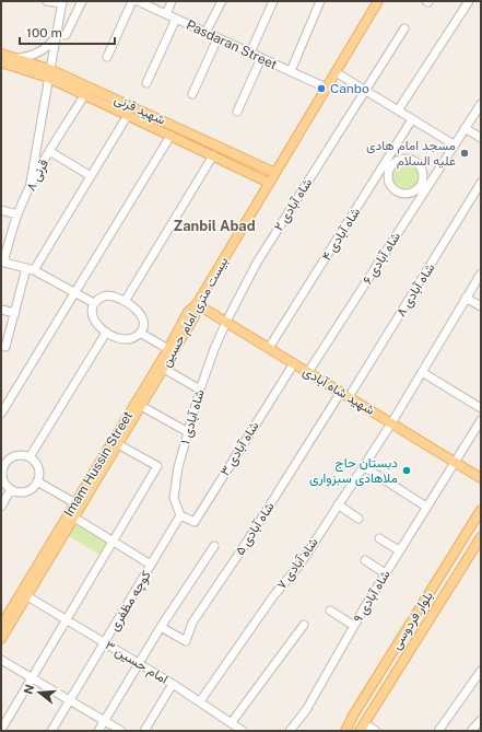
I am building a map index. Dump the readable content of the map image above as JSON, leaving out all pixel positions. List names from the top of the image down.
{
  "streets": {
    "main road": [
      "شهید قرنی",
      "بیست متری امام حسین",
      "شهید شاه آبادی",
      "Imam Hussin Street",
      "بلوار فردوسی"
    ],
    "street": [
      "Pasdaran Street",
      "قرنی ۸",
      "شاه آبادی ۲",
      "شاه آبادی ۴",
      "شاه آبادی ۶",
      "شاه آبادی ۸",
      "شاه آبادی ۱",
      "شاه آبادی ۳",
      "شاه آبادی ۵",
      "شاه آبادی ۷",
      "شاه آبادی ۹",
      "کوچه مظفری",
      "امام حسین ۳"
    ]
  },
  "crossings": [
    ["Pasdaran Street", "بیست متری امام حسین"],
    ["شهید قرنی", "قرنی ۸"],
    ["شهید قرنی", "بیست متری امام حسین"],
    ["شاه آبادی ۲", "شهید شاه آبادی"],
    ["شاه آبادی ۲", "شاه آبادی ۱"],
    ["شاه آبادی ۴", "شاه آبادی ۶"],
    ["شاه آبادی ۴", "شهید شاه آبادی"],
    ["شاه آبادی ۶", "شهید شاه آبادی"],
    ["شاه آبادی ۸", "شهید شاه آبادی"],
    ["شاه آبادی ۸", "شاه آبادی ۵"],
    ["بیست متری امام حسین", "شهید شاه آبادی"],
    ["بیست متری امام حسین", "Imam Hussin Street"],
    ["شهید شاه آبادی", "شاه آبادی ۱"],
    ["شهید شاه آبادی", "شاه آبادی ۳"],
    ["شهید شاه آبادی", "Imam Hussin Street"],
    ["شهید شاه آبادی", "شاه آبادی ۵"],
    ["شهید شاه آبادی", "شاه آبادی ۷"],
    ["شهید شاه آبادی", "شاه آبادی ۹"],
    ["شاه آبادی ۱", "شاه آبادی ۳"],
    ["شاه آبادی ۱", "کوچه مظفری"],
    ["شاه آبادی ۳", "کوچه مظفری"],
    ["Imam Hussin Street", "امام حسین ۳"],
    ["شاه آبادی ۷", "امام حسین ۳"],
    ["کوچه مظفری", "امام حسین ۳"]
  ],
  "districts": ["Zanbil Abad"],
  "places": ["Canbo", "مسجد امام هادی علیه السلام", "دبستان حاج ملاهادی سبزواری"],
  "scale_bar": "100 m",
  "north": "left"
}
